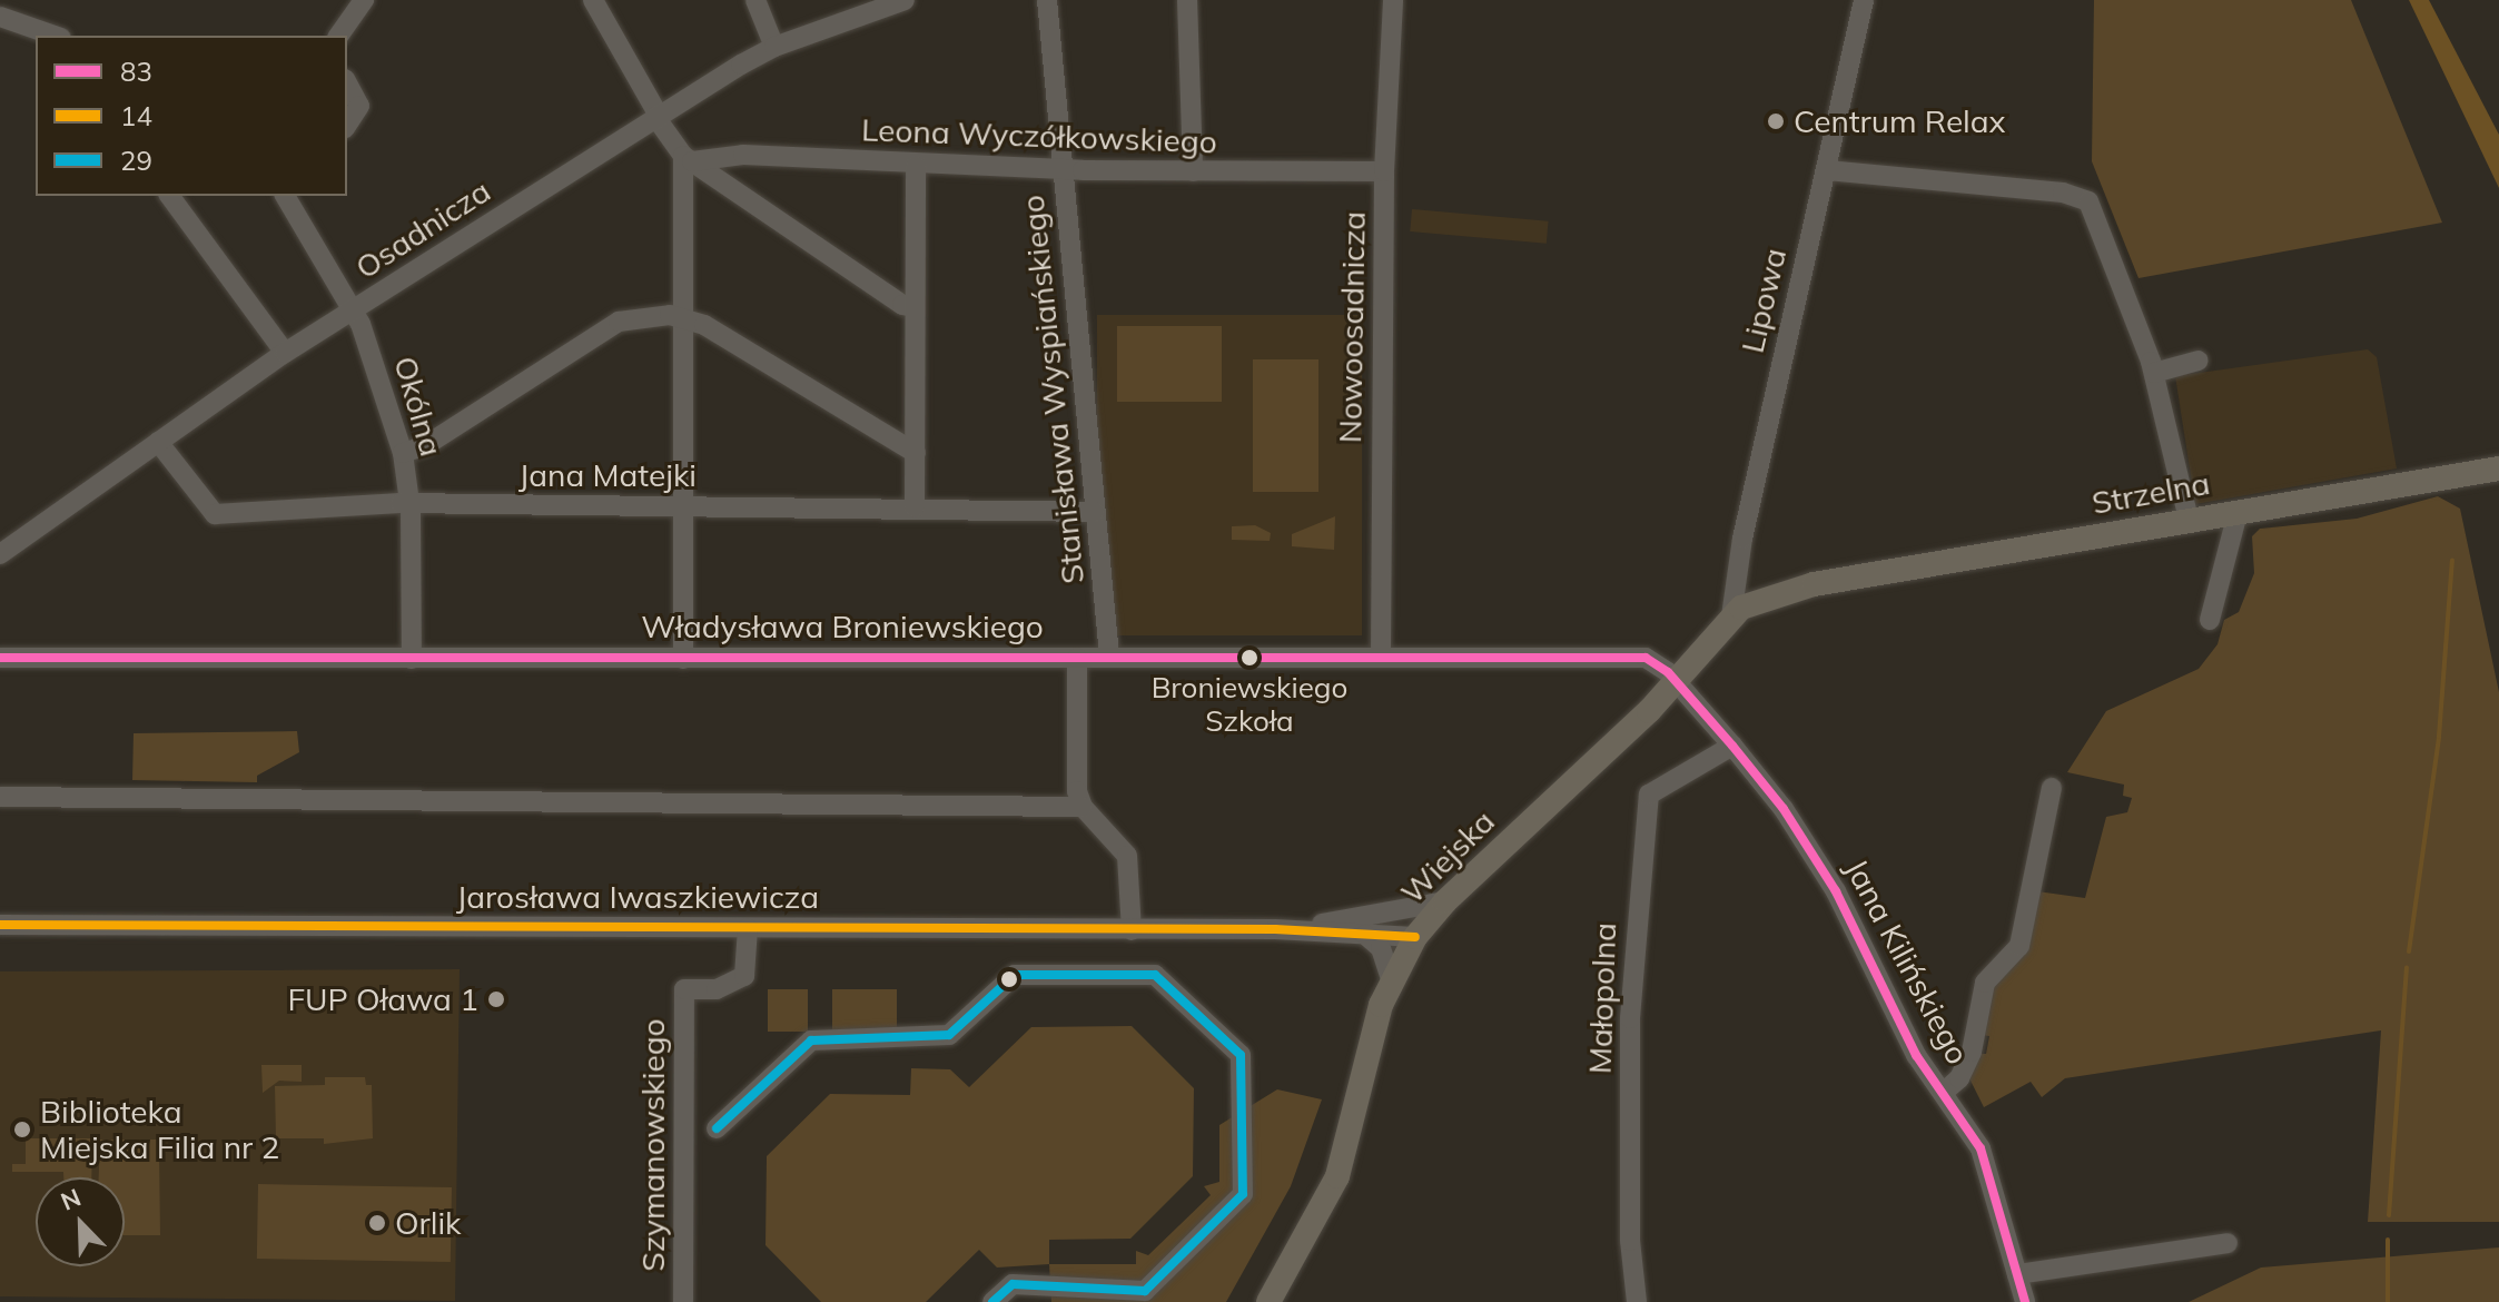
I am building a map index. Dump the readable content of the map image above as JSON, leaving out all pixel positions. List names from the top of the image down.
{
  "streets": {
    "main road": ["Strzelna", "Wiejska"],
    "street": [
      "Leona Wyczółkowskiego",
      "Osadnicza",
      "Lipowa",
      "Nowoosadnicza",
      "Stanisława Wyspiańskiego",
      "Okólna",
      "Jana Matejki",
      "Władysława Broniewskiego",
      "Jarosława Iwaszkiewicza",
      "Jana Kilińskiego",
      "Małopolna",
      "Szymanowskiego"
    ]
  },
  "crossings": [
    ["Leona Wyczółkowskiego", "Nowoosadnicza"],
    ["Leona Wyczółkowskiego", "Stanisława Wyspiańskiego"],
    ["Osadnicza", "Okólna"],
    ["Osadnicza", "Jana Matejki"],
    ["Lipowa", "Strzelna"],
    ["Lipowa", "Wiejska"],
    ["Nowoosadnicza", "Władysława Broniewskiego"],
    ["Stanisława Wyspiańskiego", "Jana Matejki"],
    ["Stanisława Wyspiańskiego", "Władysława Broniewskiego"],
    ["Okólna", "Jana Matejki"],
    ["Okólna", "Władysława Broniewskiego"],
    ["Strzelna", "Wiejska"],
    ["Władysława Broniewskiego", "Wiejska"],
    ["Władysława Broniewskiego", "Jana Kilińskiego"],
    ["Wiejska", "Jarosława Iwaszkiewicza"],
    ["Wiejska", "Jana Kilińskiego"],
    ["Jarosława Iwaszkiewicza", "Szymanowskiego"],
    ["Jana Kilińskiego", "Małopolna"]
  ],
  "places": [
    "Centrum Relax",
    "Broniewskiego Szkoła",
    "FUP Oława 1",
    "Biblioteka Miejska Filia nr 2",
    "Orlik"
  ],
  "lines": ["transit line 83", "transit line 14", "transit line 29"],
  "legend": ["83", "14", "29"],
  "north": "top left"
}
